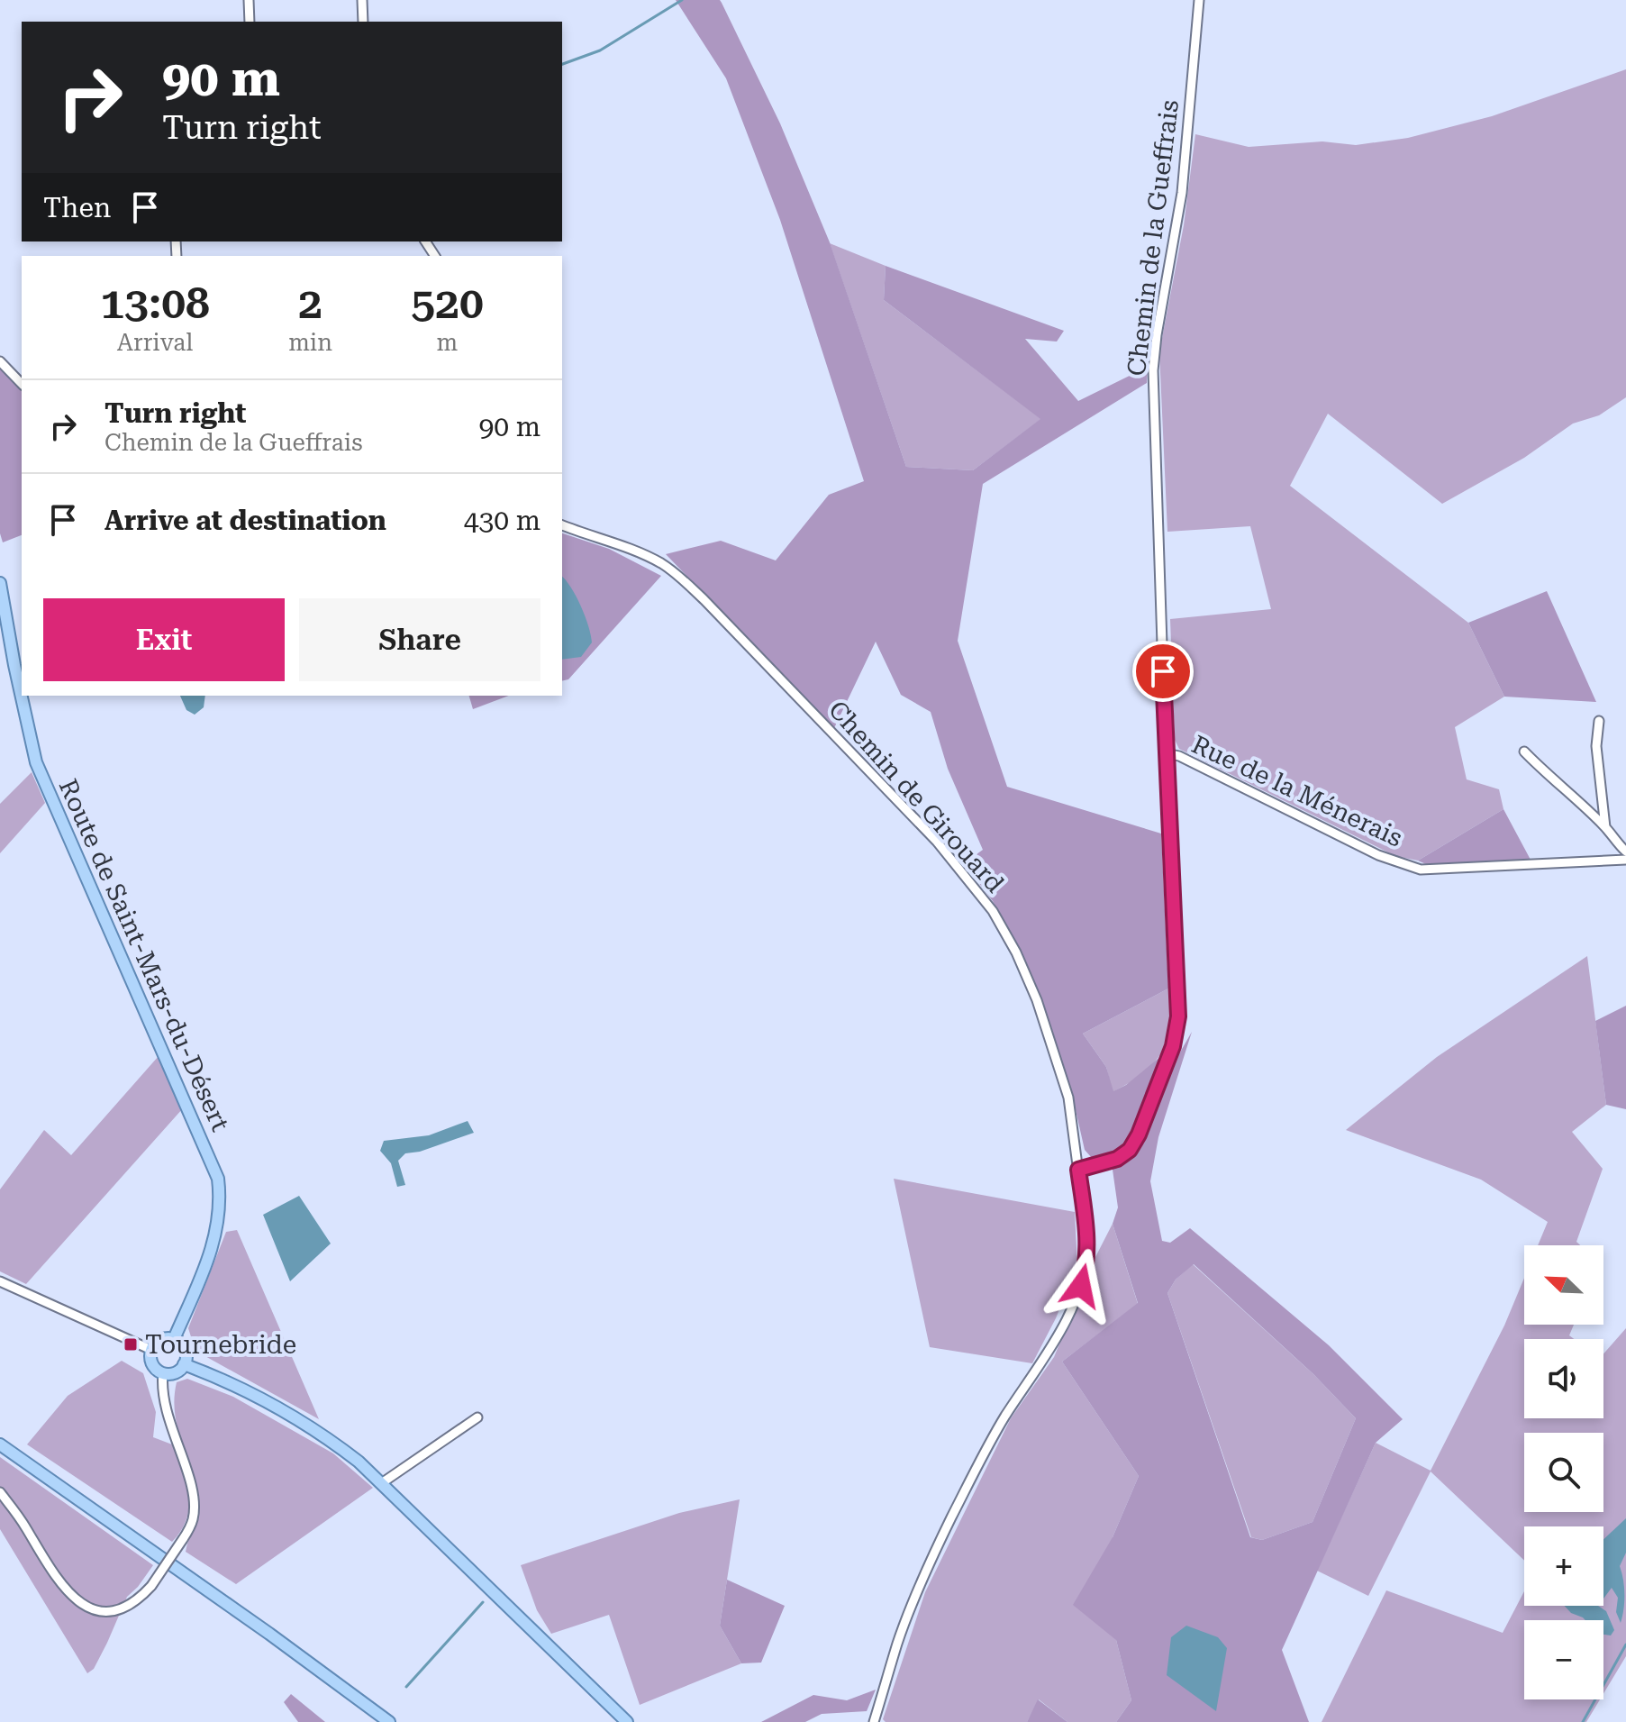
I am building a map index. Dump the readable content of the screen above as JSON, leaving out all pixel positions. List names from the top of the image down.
{
  "streets": {
    "main road": ["Route de Saint-Mars-du-Désert"],
    "street": ["Chemin de la Gueffrais", "Rue de la Ménerais", "Chemin de Girouard"]
  },
  "crossings": [
    ["Chemin de la Gueffrais", "Rue de la Ménerais"],
    ["Chemin de la Gueffrais", "Chemin de Girouard"]
  ],
  "places": {
    "transit": ["Tournebride"]
  },
  "north": "top left",
  "page": {
    "turn": ["90 m", "Turn right"],
    "then": "Then",
    "eta": [
      "13:08",
      "Arrival",
      "2",
      "min",
      "520",
      "m"
    ],
    "list": [
      {
        "name": "Turn right",
        "note": "Chemin de la Gueffrais",
        "value": "90 m"
      },
      {
        "name": "Arrive at destination",
        "value": "430 m"
      }
    ],
    "buttons": ["Exit", "Share"],
    "map_buttons": ["+", "−"]
  }
}
